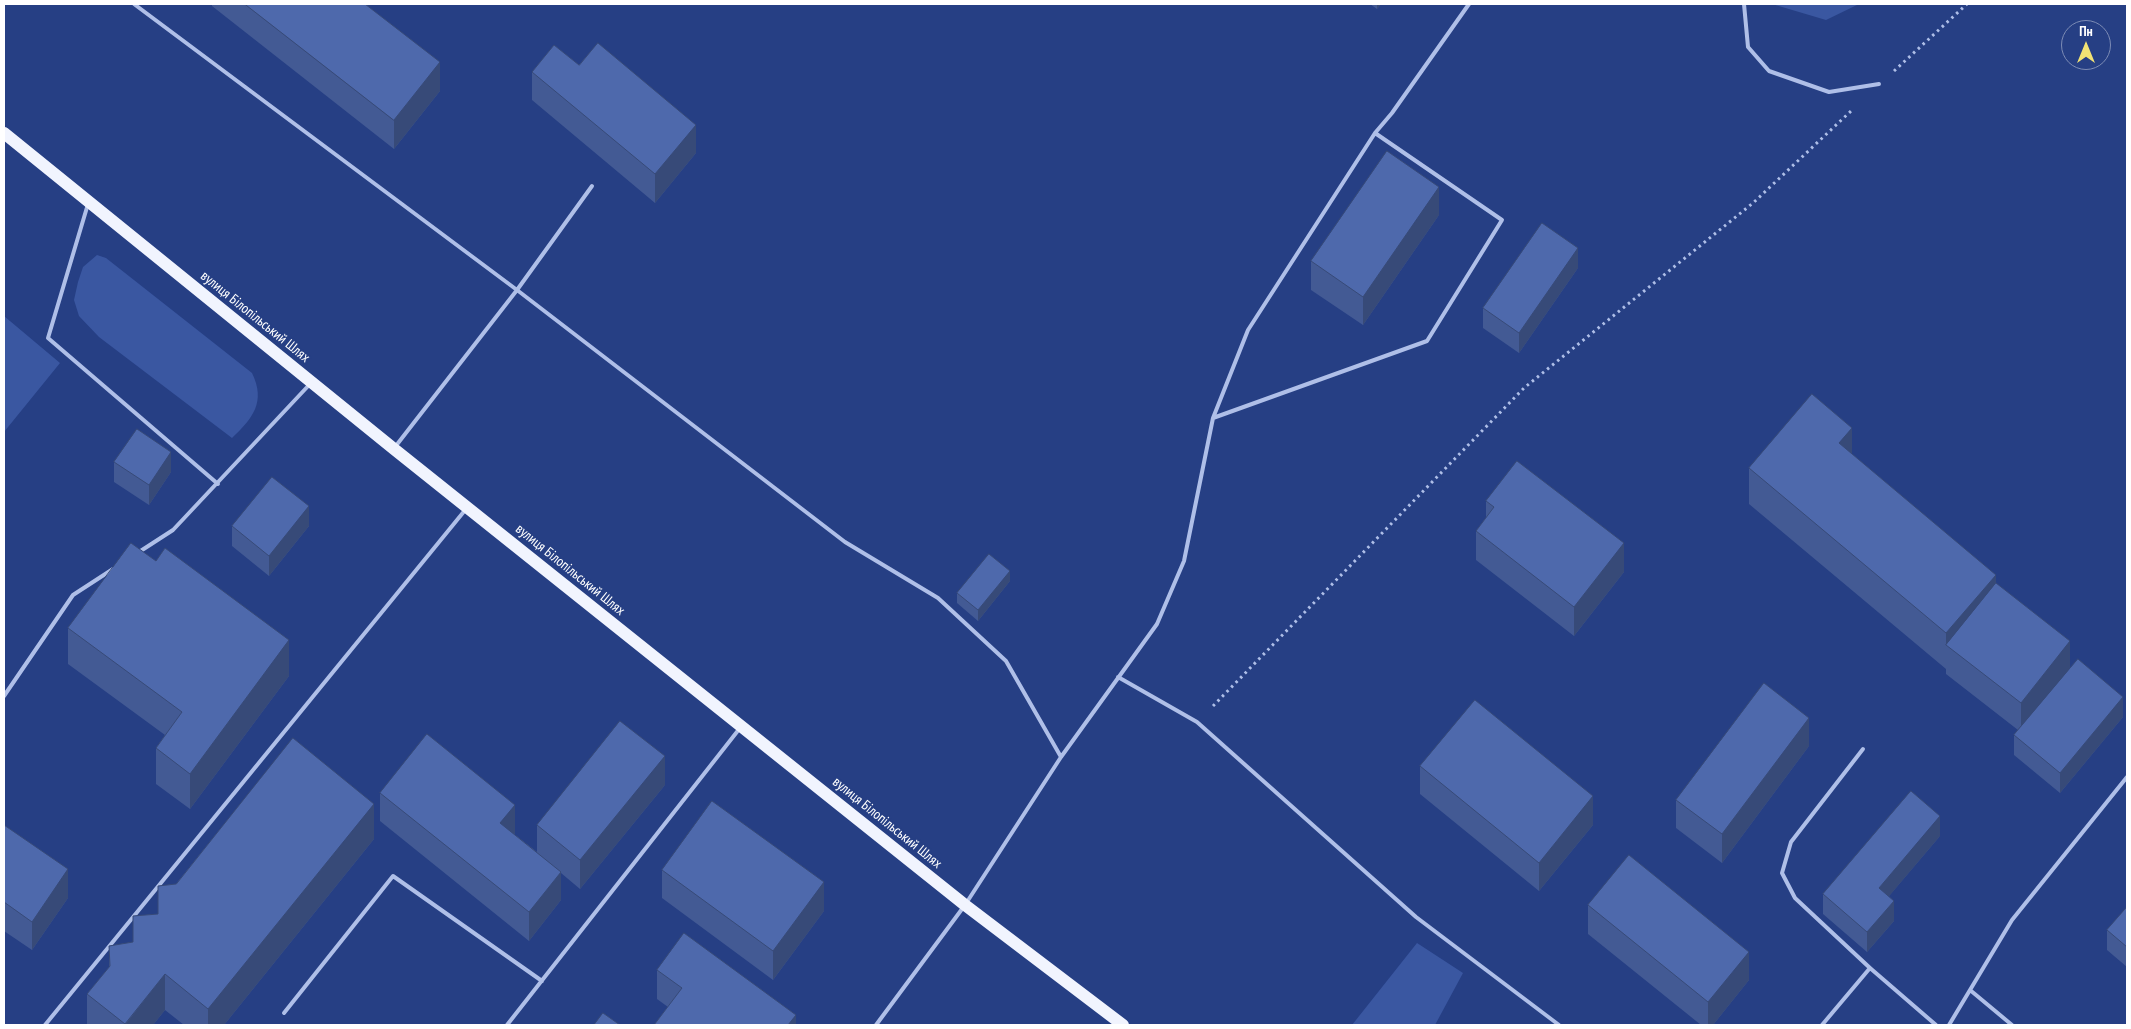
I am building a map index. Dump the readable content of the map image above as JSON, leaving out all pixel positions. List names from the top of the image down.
{
  "streets": {
    "main road": ["вулиця Білопільський Шлях"]
  },
  "north": "top"
}
